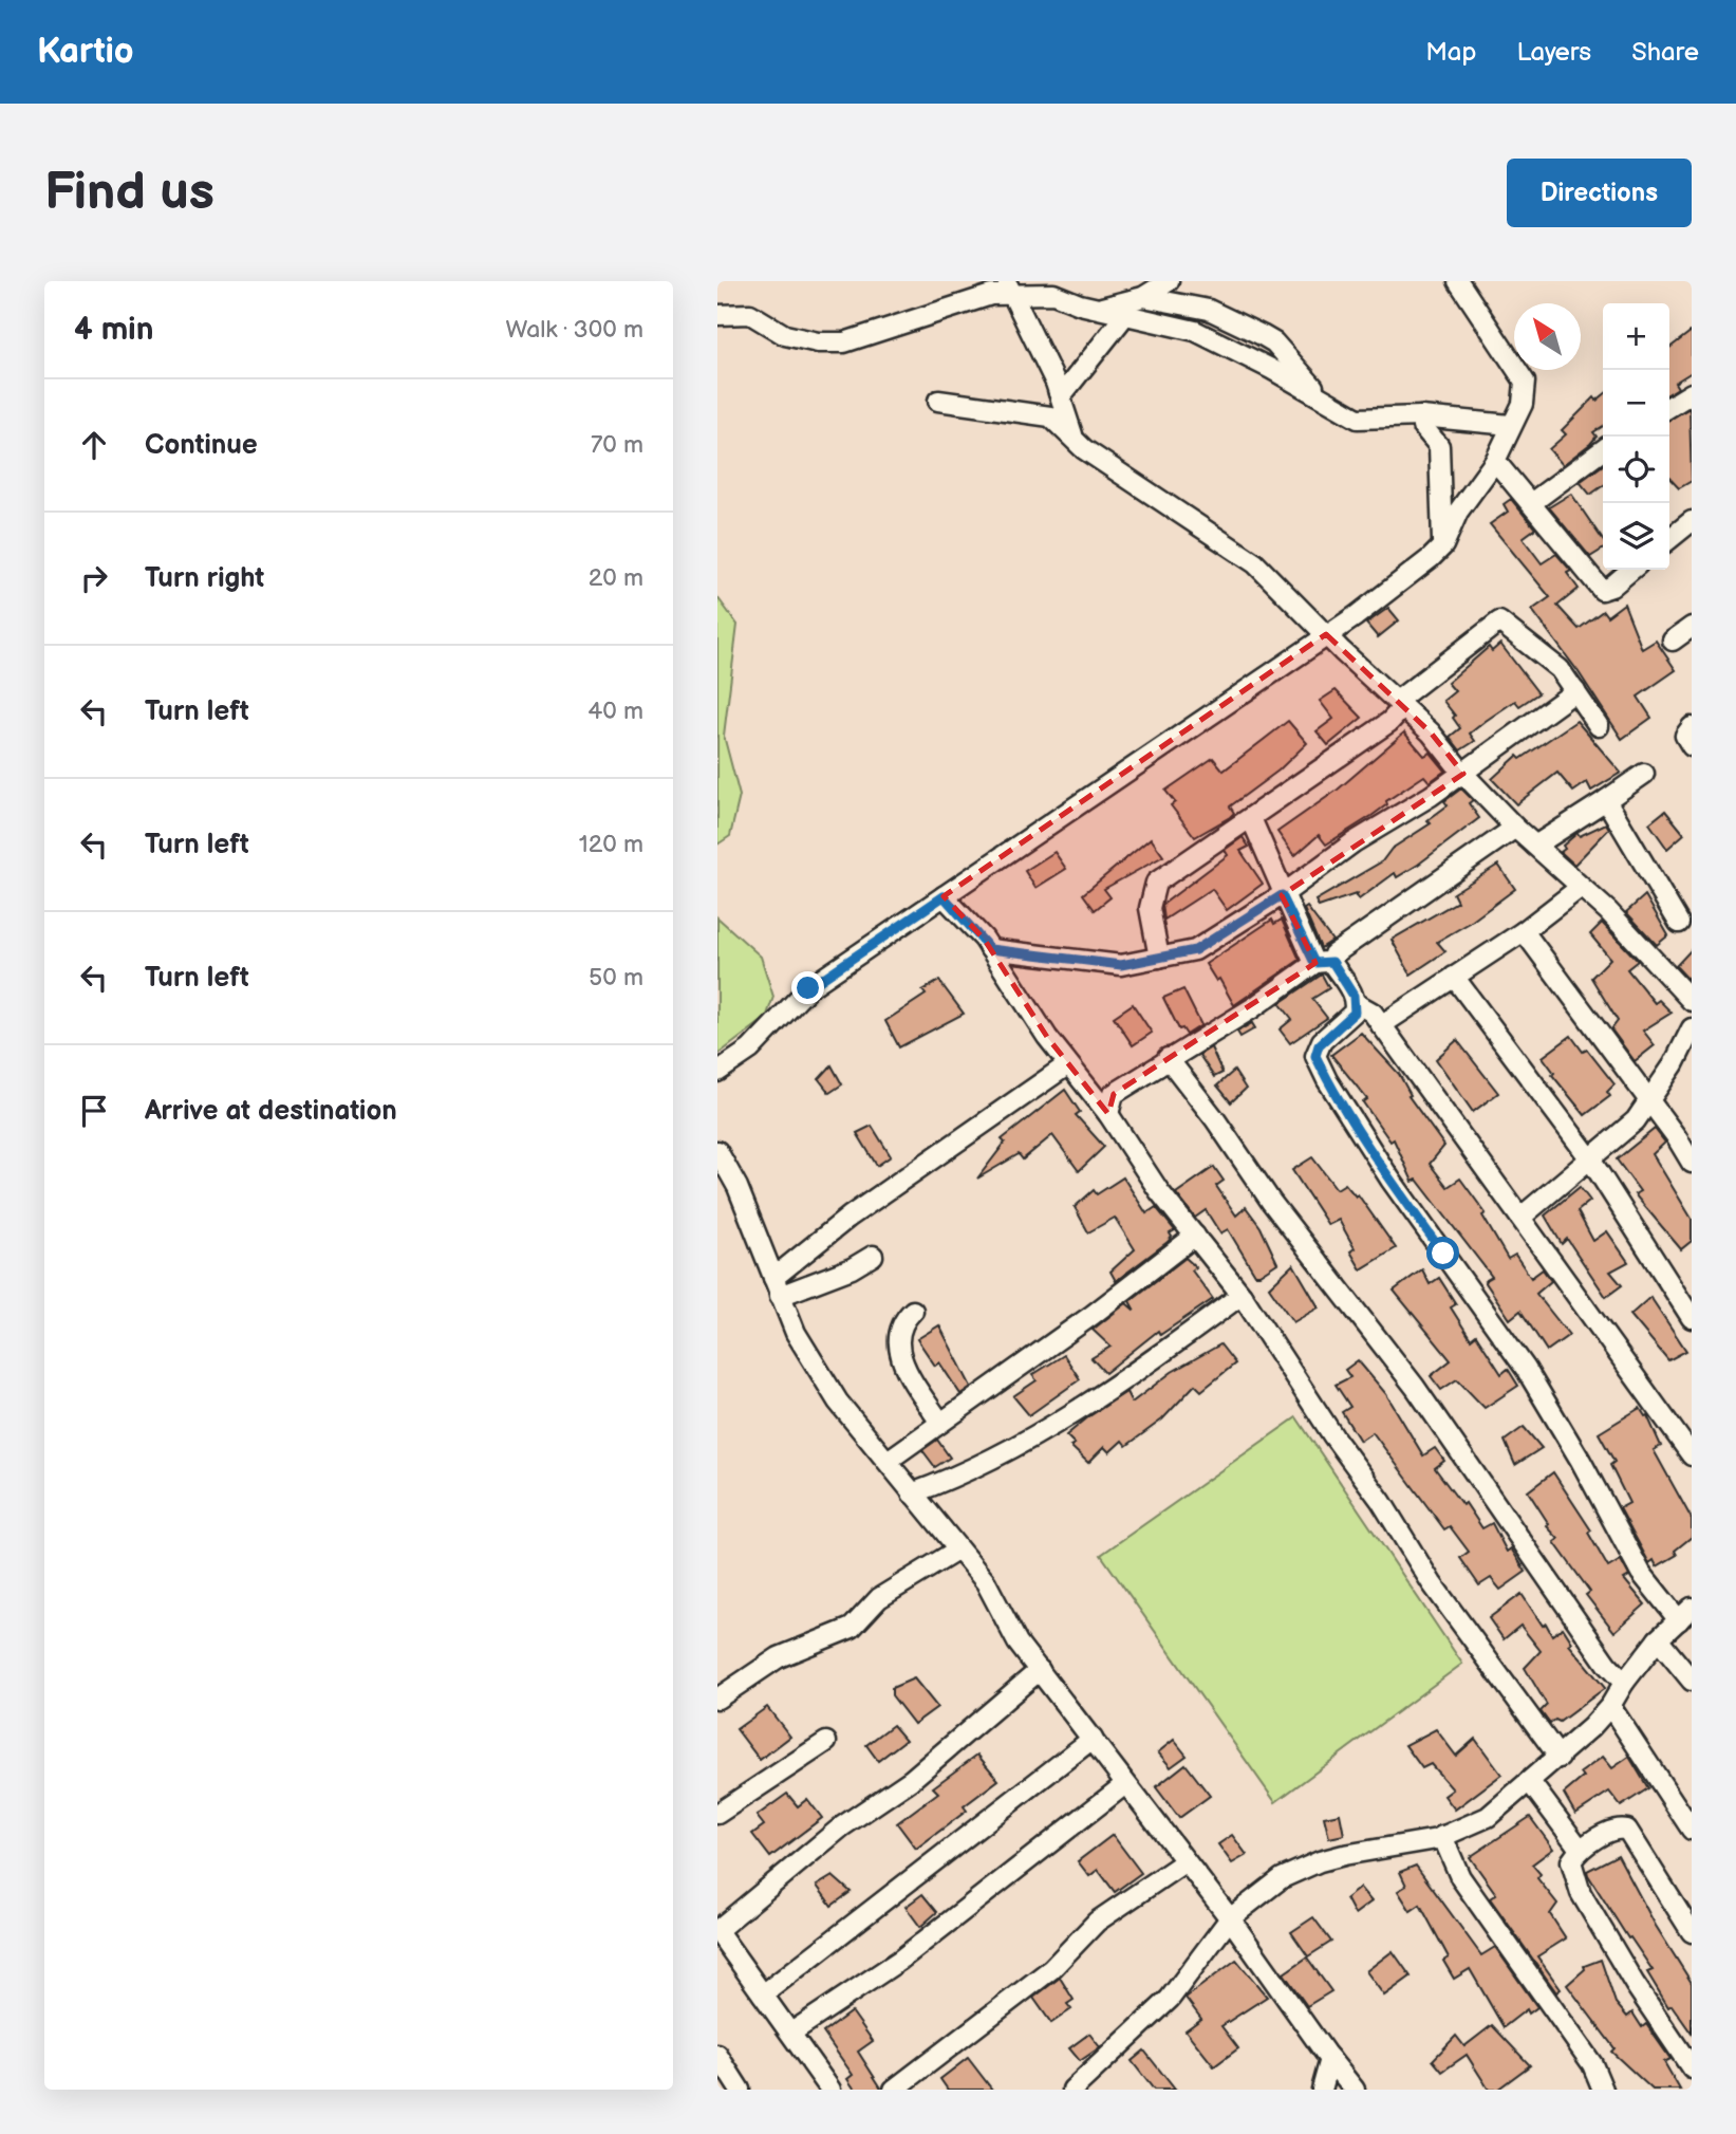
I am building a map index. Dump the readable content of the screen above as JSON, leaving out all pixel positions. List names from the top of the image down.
{
  "north": "top left",
  "page": {
    "header": "Kartio",
    "nav": ["Map", "Layers", "Share"],
    "buttons": "Directions",
    "title": "Find us",
    "heading": ["4 min", "Walk · 300 m"],
    "map_buttons": ["+", "−"],
    "list": [
      ["Continue", "70 m"],
      ["Turn right", "20 m"],
      ["Turn left", "40 m"],
      ["Turn left", "120 m"],
      ["Turn left", "50 m"],
      "Arrive at destination"
    ]
  }
}
